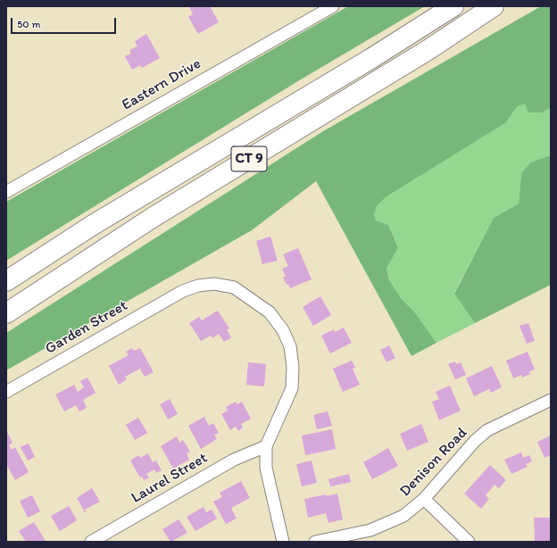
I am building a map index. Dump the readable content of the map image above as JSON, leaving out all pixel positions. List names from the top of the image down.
{
  "streets": {
    "highway": ["CT 9"],
    "street": [
      "Eastern Drive",
      "Garden Street",
      "Denison Road",
      "Laurel Street"
    ]
  },
  "crossings": [
    ["Garden Street", "Laurel Street"]
  ],
  "scale_bar": "50 m"
}
